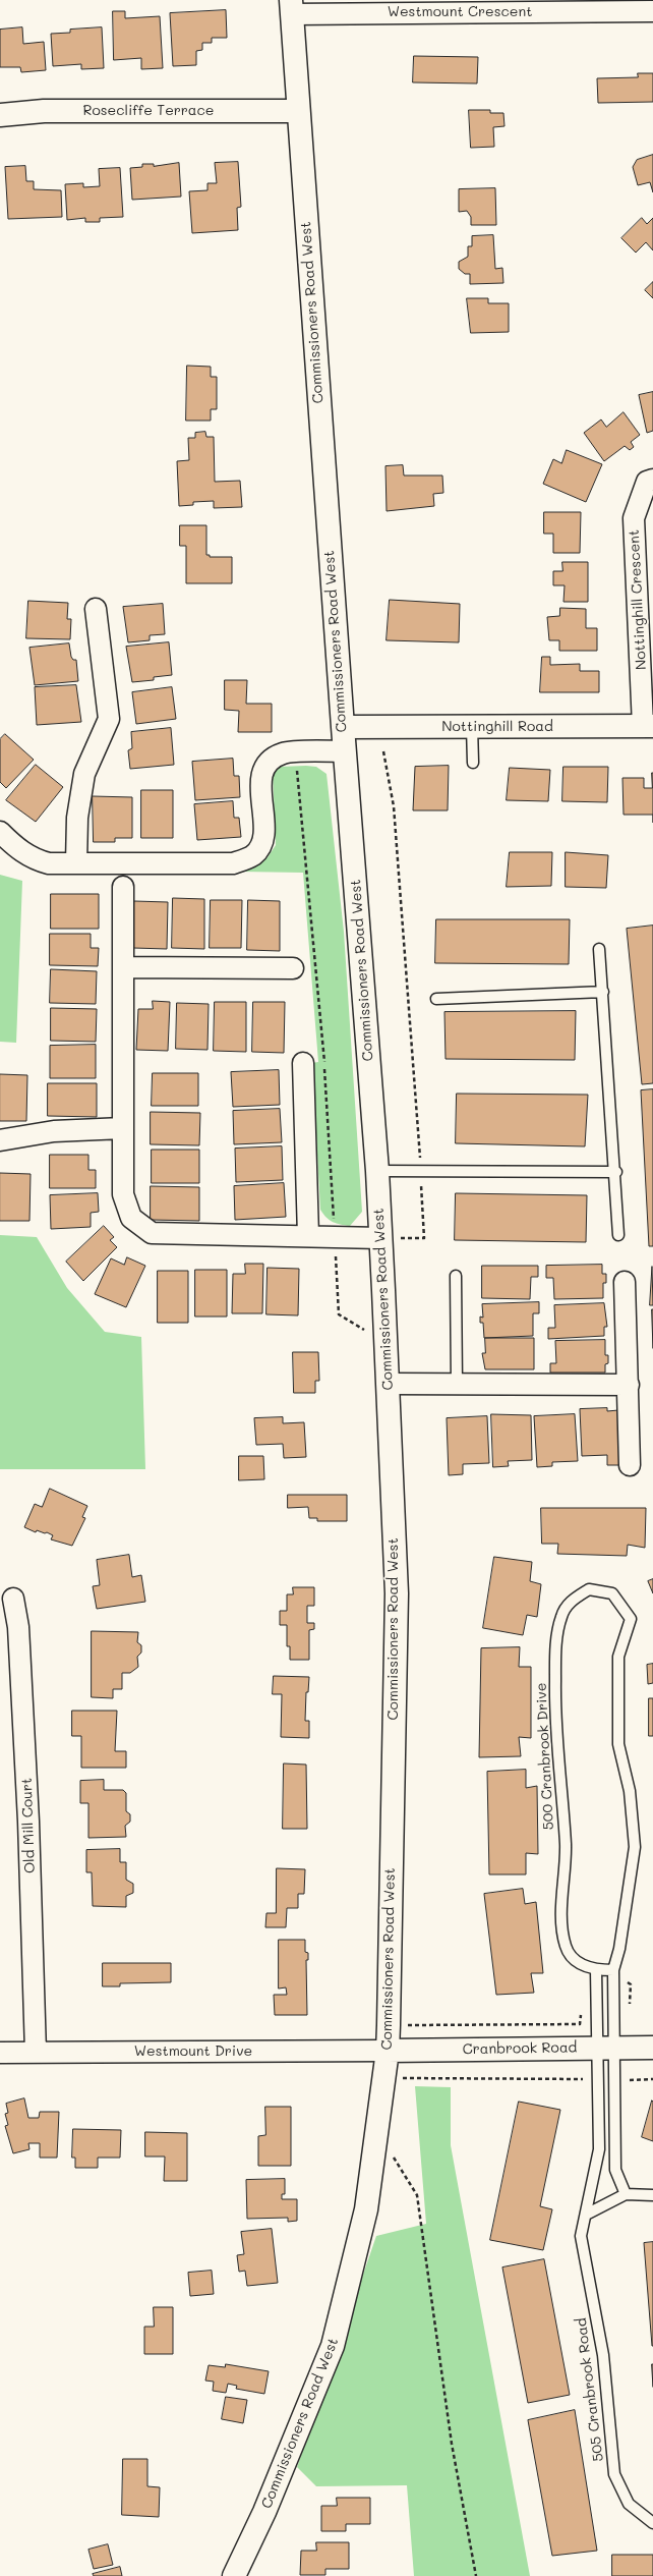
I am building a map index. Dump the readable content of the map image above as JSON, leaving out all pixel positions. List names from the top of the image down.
{
  "streets": {
    "main road": [
      "Rosecliffe Terrace",
      "Commissioners Road West",
      "Nottinghill Road",
      "Cranbrook Road"
    ],
    "street": [
      "Westmount Crescent",
      "Nottinghill Crescent",
      "Old Mill Court",
      "Westmount Drive"
    ],
    "lane": ["500 Cranbrook Drive", "505 Cranbrook Road"]
  },
  "crossings": [
    ["Westmount Crescent", "Commissioners Road West"],
    ["Rosecliffe Terrace", "Commissioners Road West"],
    ["Commissioners Road West", "Nottinghill Road"],
    ["Commissioners Road West", "Cranbrook Road"],
    ["Commissioners Road West", "Westmount Drive"],
    ["Nottinghill Crescent", "Nottinghill Road"],
    ["500 Cranbrook Drive", "Cranbrook Road"],
    ["500 Cranbrook Drive", "505 Cranbrook Road"],
    ["Old Mill Court", "Westmount Drive"],
    ["Cranbrook Road", "Westmount Drive"],
    ["Cranbrook Road", "505 Cranbrook Road"]
  ]
}
